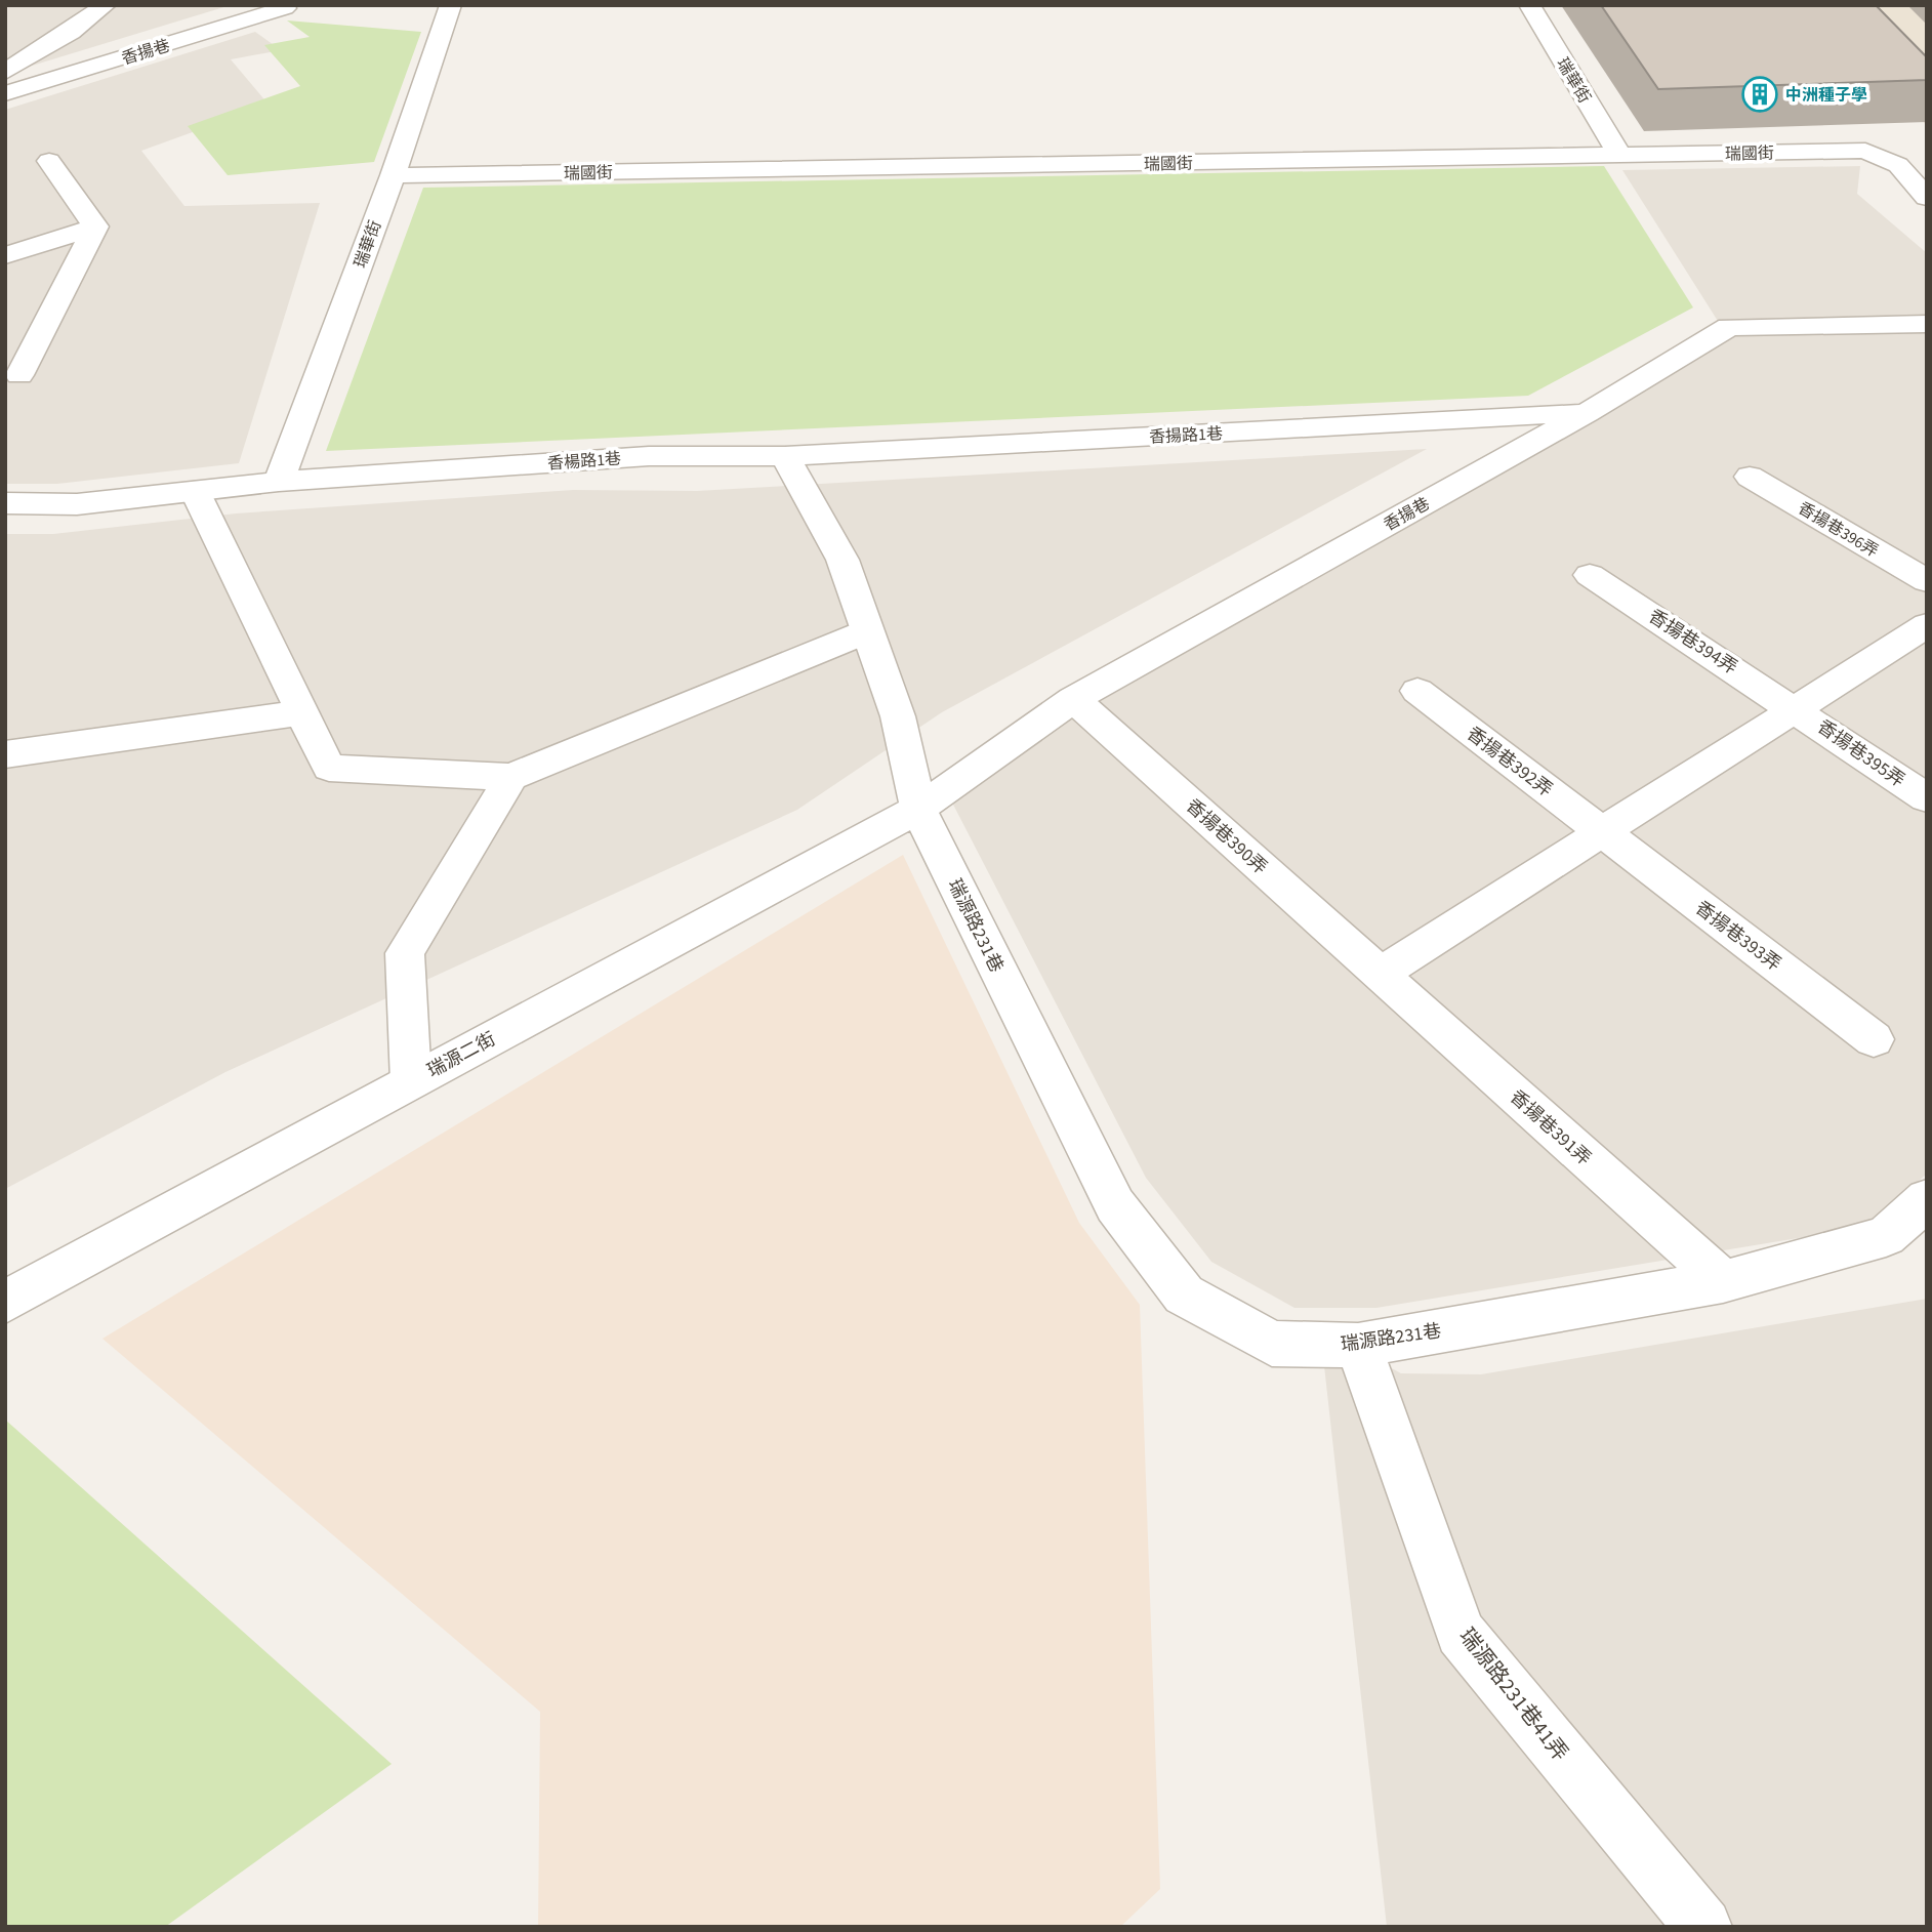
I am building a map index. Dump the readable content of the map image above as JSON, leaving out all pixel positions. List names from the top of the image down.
{
  "streets": {
    "street": [
      "香揚巷",
      "瑞華街",
      "瑞國街",
      "香揚路1巷",
      "香楊路1巷",
      "香揚巷396弄",
      "香揚巷394弄",
      "香揚巷395弄",
      "香揚巷392弄",
      "香揚巷390弄",
      "瑞源路231巷",
      "香揚巷393弄",
      "瑞源二街",
      "香揚巷391弄",
      "瑞源路231巷41弄"
    ]
  },
  "crossings": [
    ["香揚巷", "香揚路1巷"],
    ["香揚巷", "香揚巷390弄"],
    ["香揚巷", "瑞源路231巷"],
    ["香揚巷", "瑞源二街"],
    ["瑞華街", "瑞國街"],
    ["瑞華街", "香楊路1巷"],
    ["香揚路1巷", "香楊路1巷"],
    ["香揚巷394弄", "香揚巷395弄"],
    ["香揚巷392弄", "香揚巷393弄"],
    ["香揚巷390弄", "香揚巷391弄"],
    ["瑞源路231巷", "瑞源二街"],
    ["瑞源路231巷", "香揚巷391弄"],
    ["瑞源路231巷", "瑞源路231巷41弄"]
  ],
  "places": {
    "building": ["中洲種子學"]
  }
}
